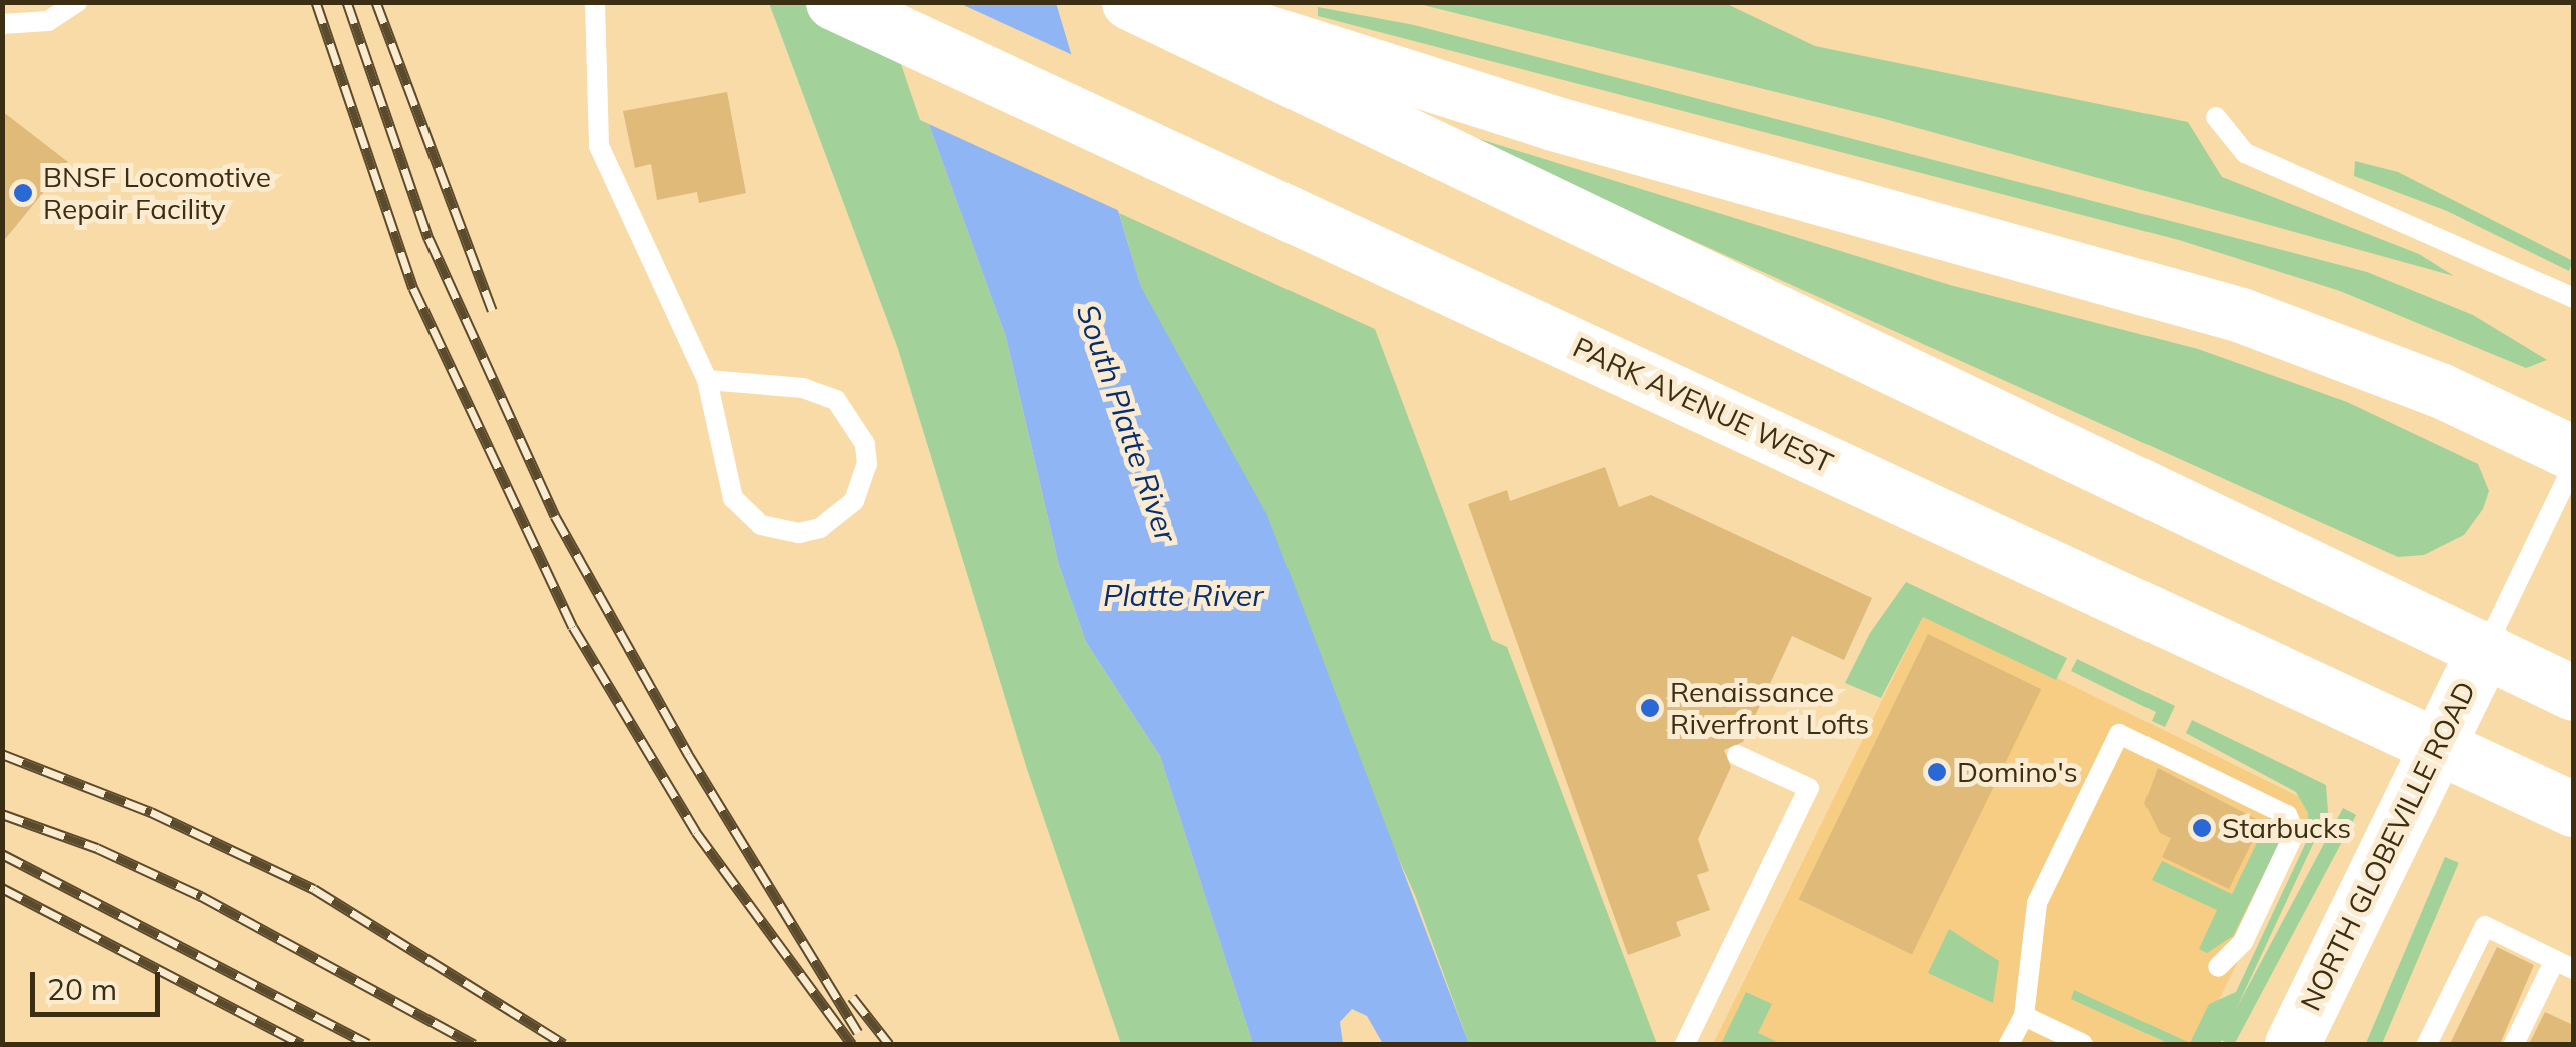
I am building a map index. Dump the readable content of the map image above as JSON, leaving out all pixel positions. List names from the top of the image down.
{
  "streets": {
    "main road": ["PARK AVENUE WEST", "NORTH GLOBEVILLE ROAD"]
  },
  "crossings": [
    ["PARK AVENUE WEST", "NORTH GLOBEVILLE ROAD"]
  ],
  "water": ["South Platte River", "Platte River"],
  "places": [
    "BNSF Locomotive Repair Facility",
    "Renaissance Riverfront Lofts",
    "Domino's",
    "Starbucks"
  ],
  "scale_bar": "20 m"
}
